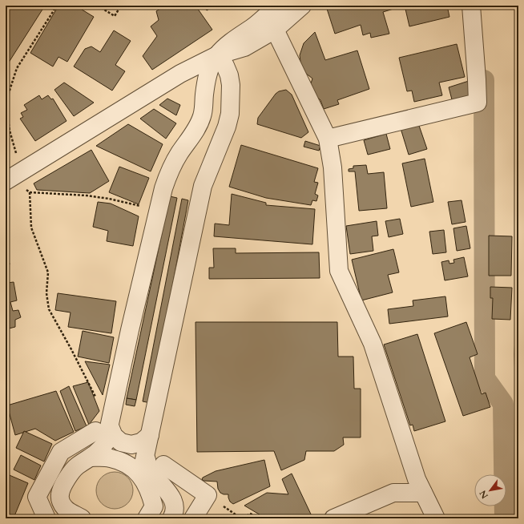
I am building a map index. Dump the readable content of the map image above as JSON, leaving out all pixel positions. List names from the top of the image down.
{
  "north": "bottom left"
}
